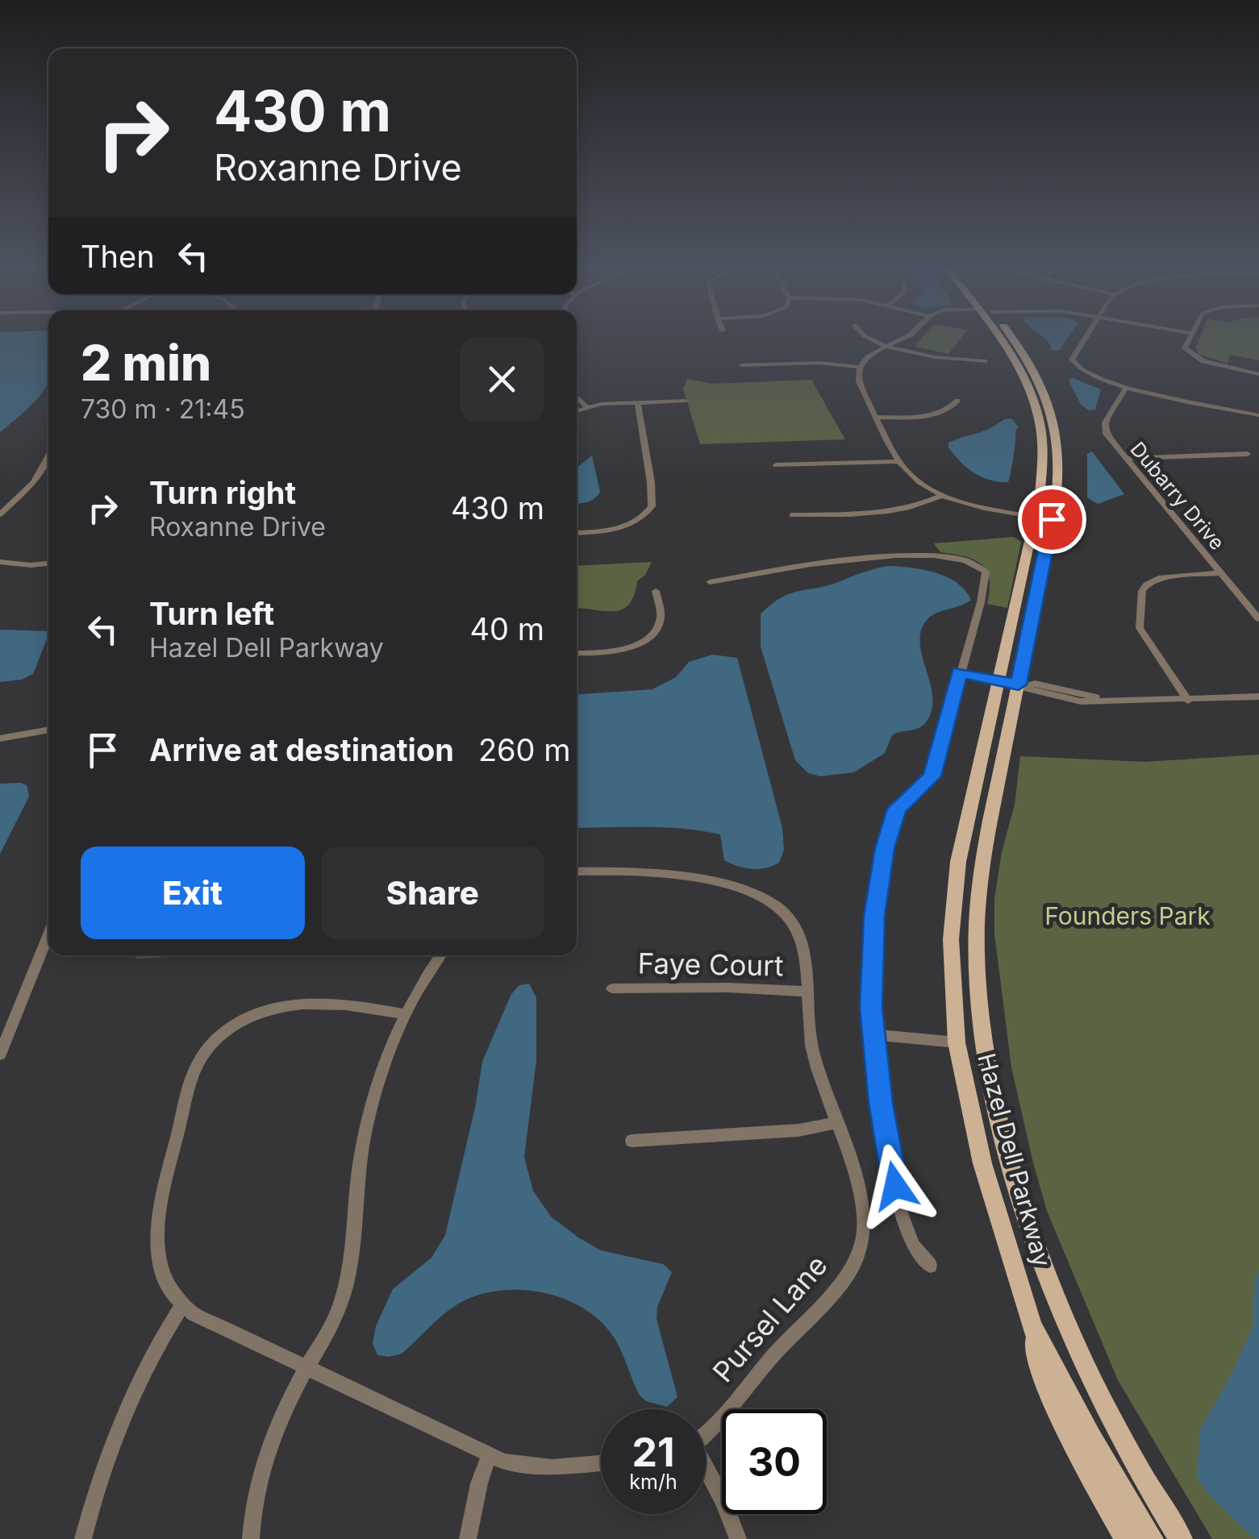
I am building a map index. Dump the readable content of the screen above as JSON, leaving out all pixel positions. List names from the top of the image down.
{
  "streets": {
    "main road": ["Hazel Dell Parkway"],
    "street": ["Dubarry Drive", "Faye Court", "Pursel Lane"]
  },
  "crossings": [
    ["Faye Court", "Pursel Lane"]
  ],
  "parks": ["Founders Park"],
  "page": {
    "turn": ["430 m", "Roxanne Drive"],
    "then": "Then",
    "heading": ["2 min", "730 m · 21:45"],
    "list": [
      {
        "name": "Turn right",
        "note": "Roxanne Drive",
        "value": "430 m"
      },
      {
        "name": "Turn left",
        "note": "Hazel Dell Parkway",
        "value": "40 m"
      },
      {
        "name": "Arrive at destination",
        "value": "260 m"
      }
    ],
    "buttons": ["Exit", "Share"],
    "speed": "21 km/h",
    "limit": "30"
  }
}
